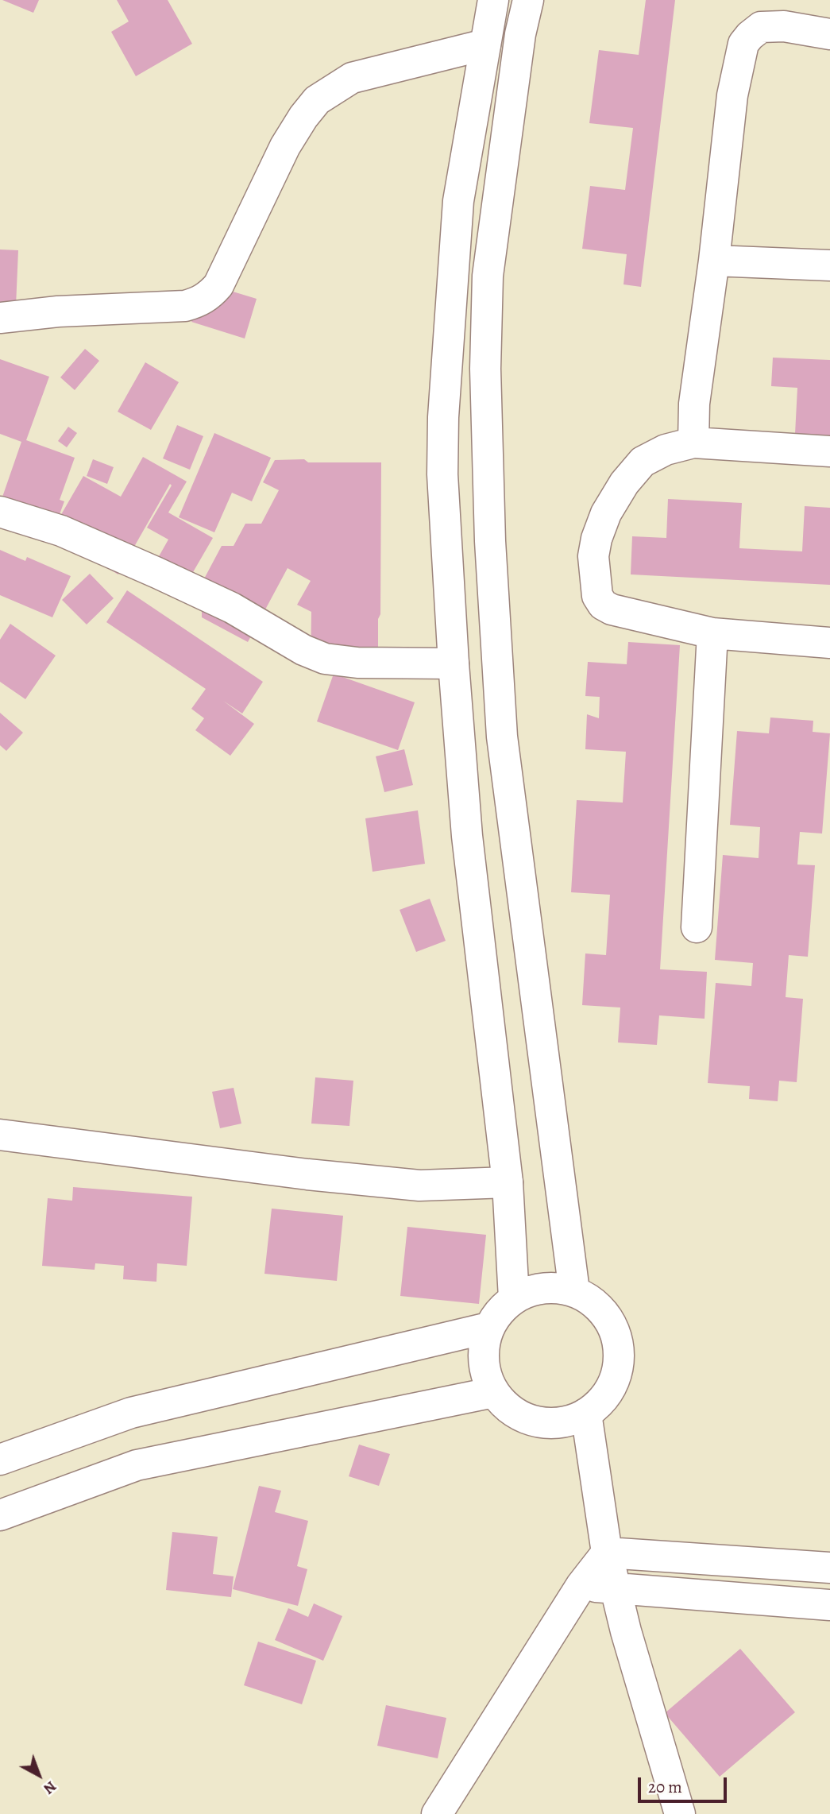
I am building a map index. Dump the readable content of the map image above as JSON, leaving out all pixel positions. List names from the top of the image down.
{
  "scale_bar": "20 m",
  "north": "bottom right"
}
